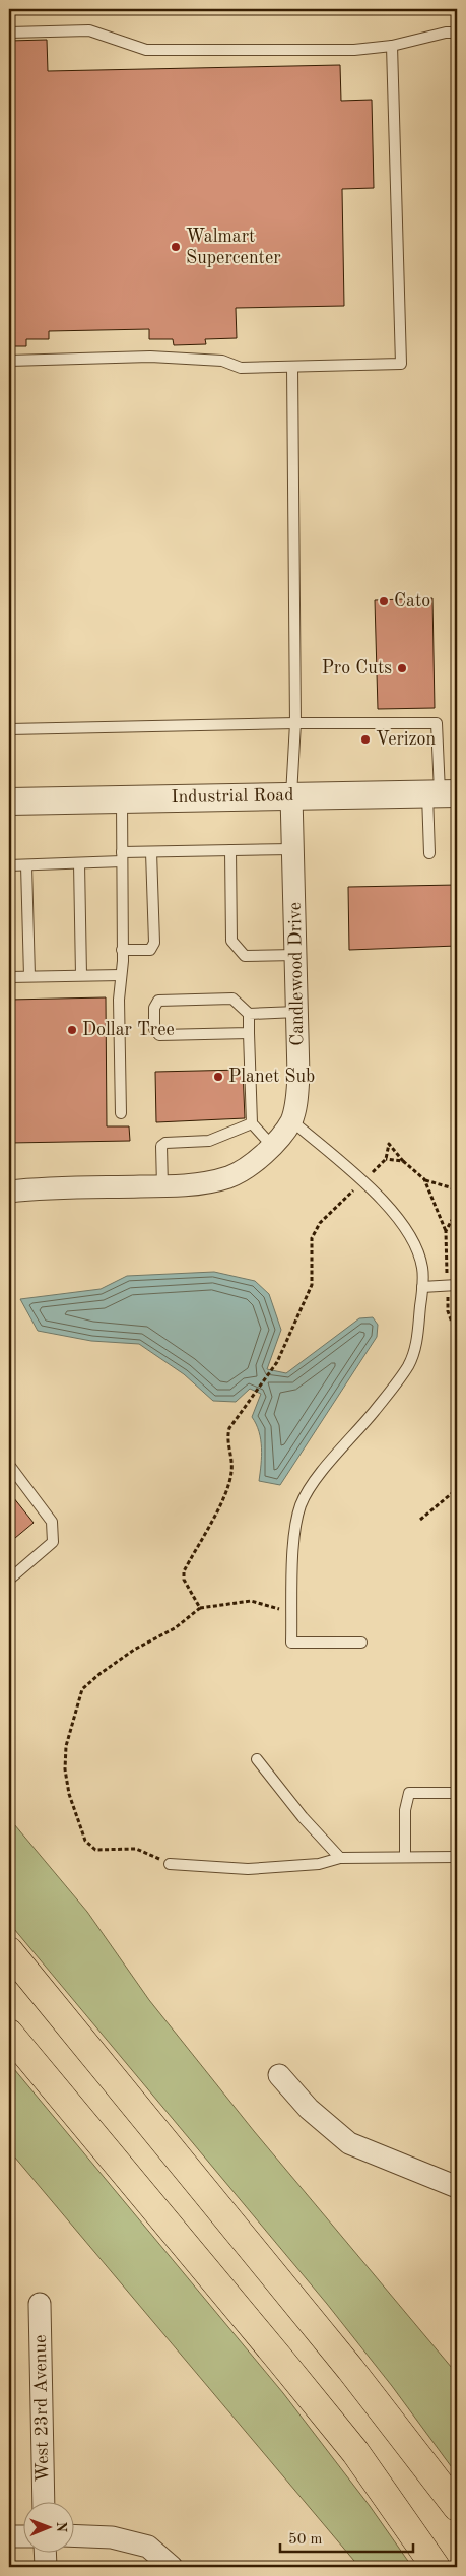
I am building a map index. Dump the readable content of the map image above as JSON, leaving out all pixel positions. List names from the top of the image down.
{
  "streets": {
    "street": ["Industrial Road", "Candlewood Drive", "West 23rd Avenue"]
  },
  "crossings": [
    ["Industrial Road", "Candlewood Drive"]
  ],
  "places": [
    "Walmart Supercenter",
    "Cato",
    "Pro Cuts",
    "Verizon",
    "Dollar Tree",
    "Planet Sub"
  ],
  "scale_bar": "50 m",
  "north": "right"
}
